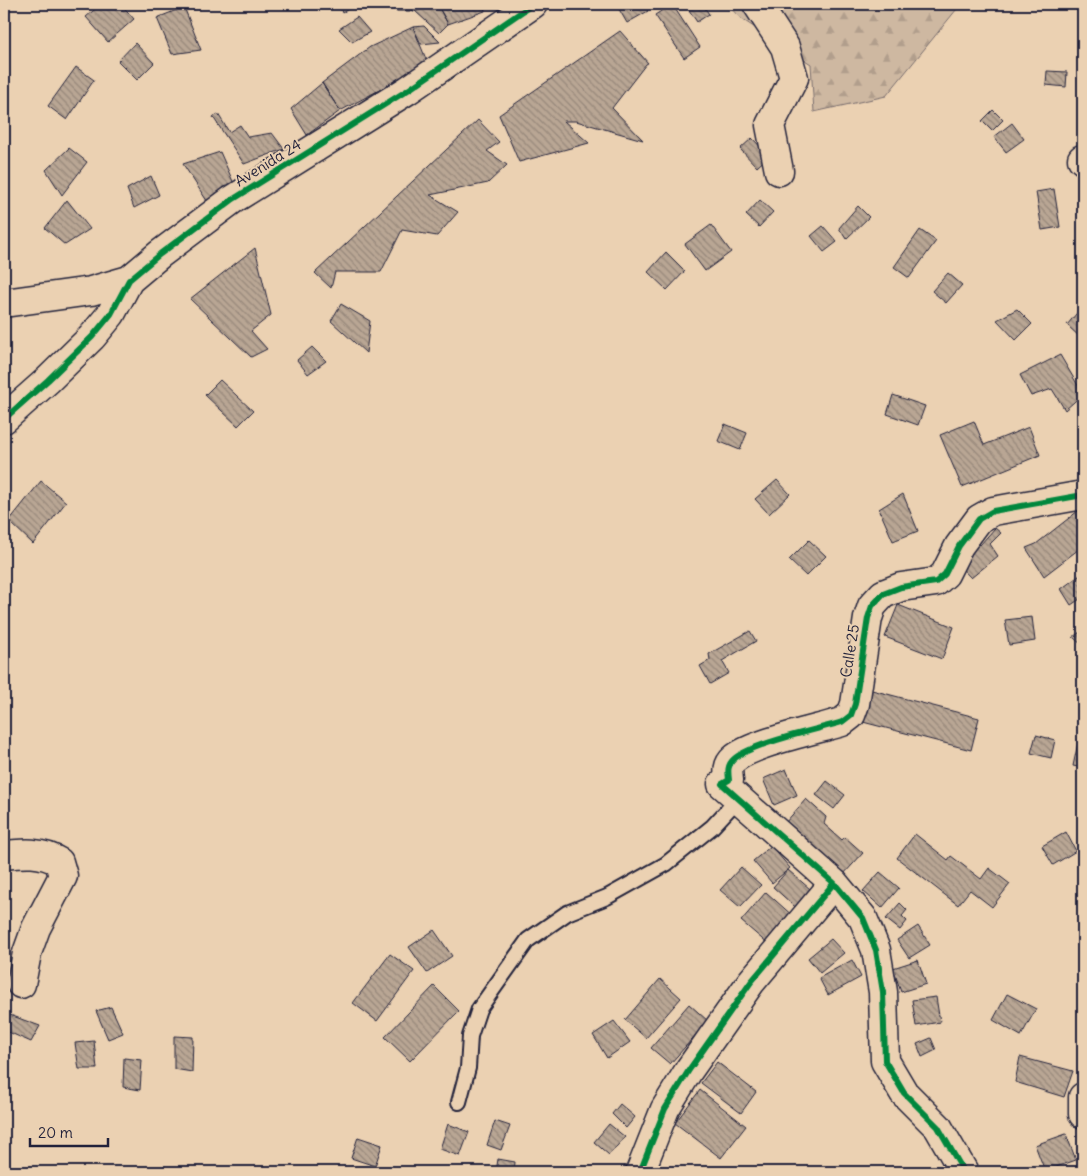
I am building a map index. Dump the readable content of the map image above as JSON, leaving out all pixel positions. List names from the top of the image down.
{
  "streets": {
    "street": ["Avenida 24", "Calle 25"]
  },
  "scale_bar": "20 m"
}
